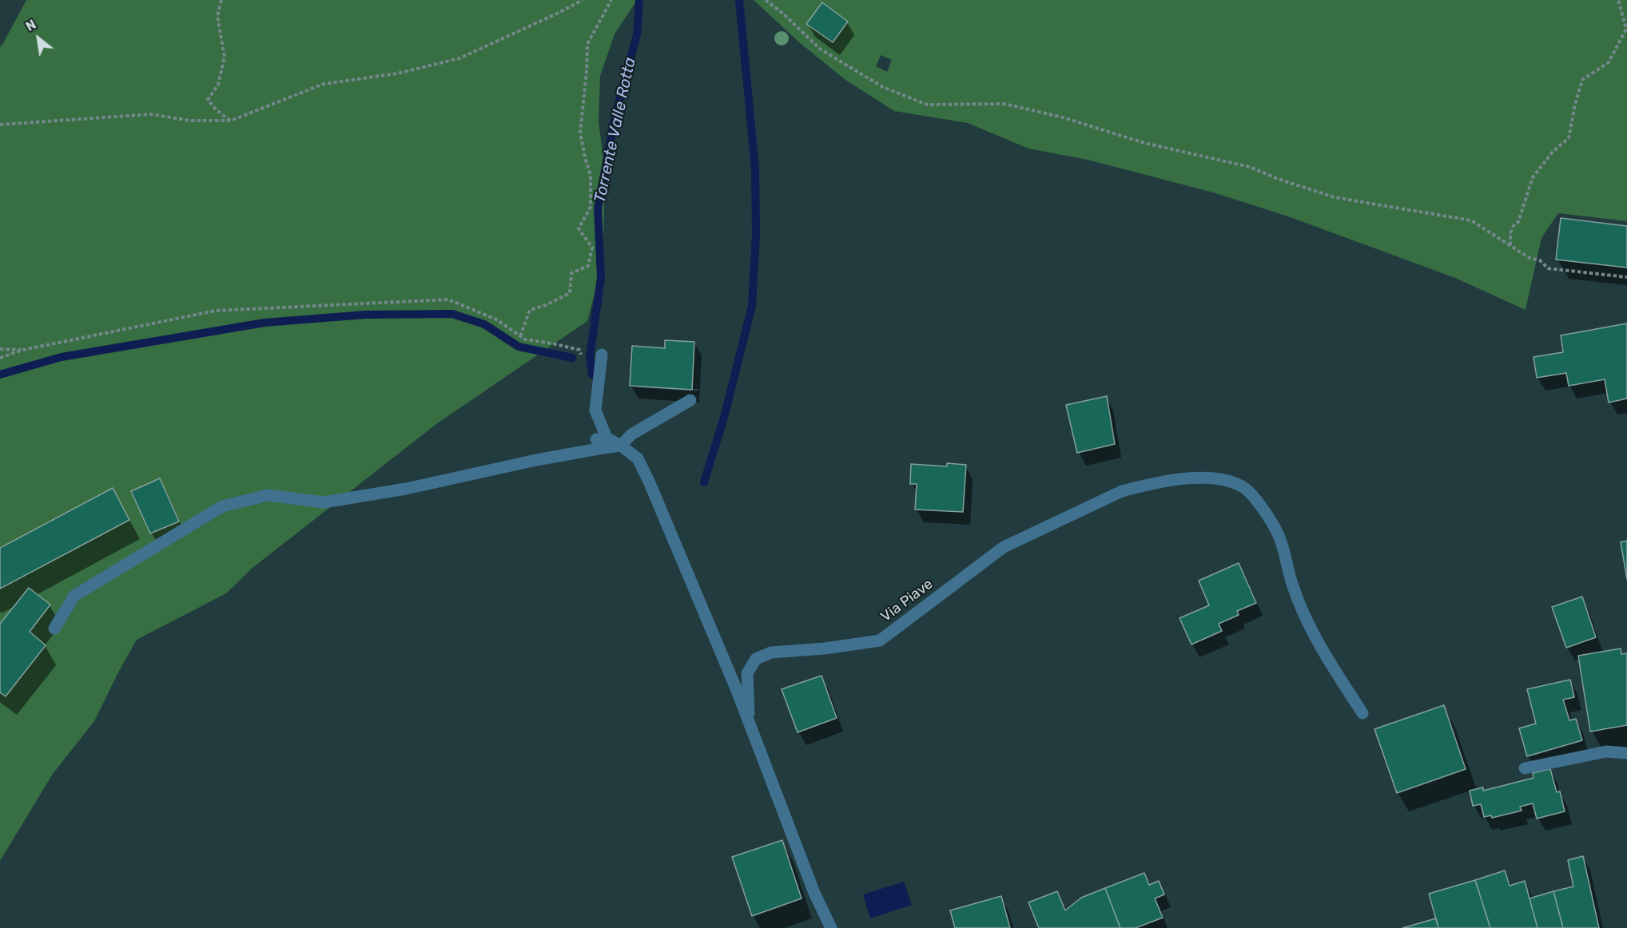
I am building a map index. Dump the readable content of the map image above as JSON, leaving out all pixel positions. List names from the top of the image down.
{
  "streets": {
    "street": ["Via Piave"]
  },
  "water": ["Torrente Valle Rotta"],
  "north": "top left"
}
